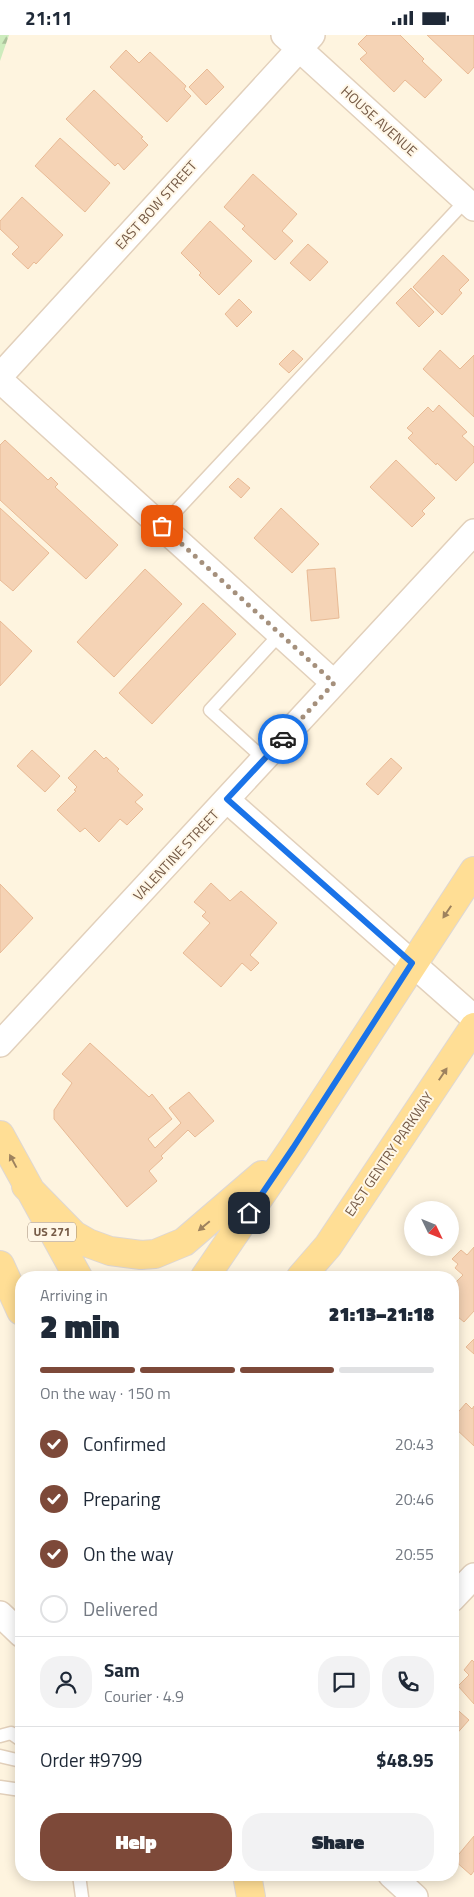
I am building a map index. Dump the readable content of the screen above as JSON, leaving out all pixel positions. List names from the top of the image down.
{
  "streets": {
    "main road": ["EAST GENTRY PARKWAY", "US 271"],
    "street": ["HOUSE AVENUE", "EAST BOW STREET", "VALENTINE STREET"]
  },
  "crossings": [
    ["HOUSE AVENUE", "EAST BOW STREET"]
  ],
  "north": "bottom right",
  "page": {
    "status": "21:11",
    "heading": ["2 min", "Arriving in", "21:13–21:18"],
    "panel": [
      "Sam",
      "Courier · 4.9",
      "Order #9799",
      "$48.95"
    ],
    "bar": "On the way · 150 m",
    "list": [
      ["Confirmed", "20:43"],
      ["Preparing", "20:46"],
      ["On the way", "20:55"],
      "Delivered"
    ],
    "buttons": ["Help", "Share"]
  }
}
